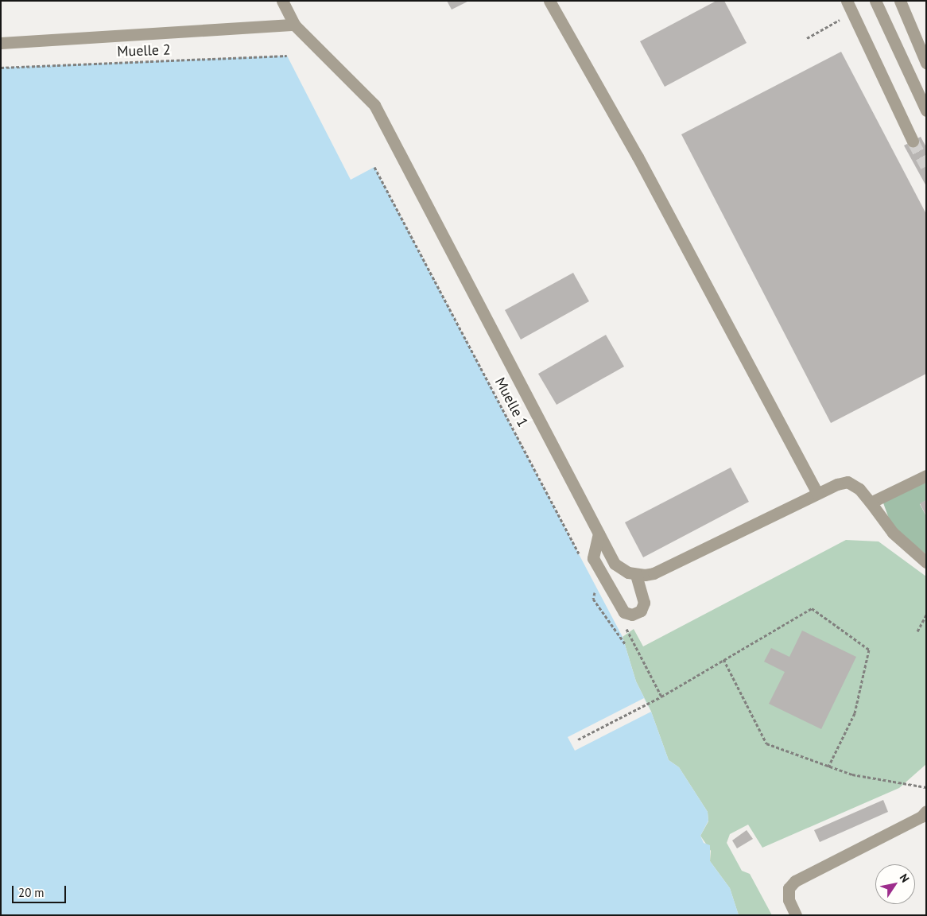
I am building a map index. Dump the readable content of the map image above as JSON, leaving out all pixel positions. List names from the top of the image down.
{
  "streets": {
    "path": ["Muelle 2", "Muelle 1"]
  },
  "scale_bar": "20 m",
  "north": "top right"
}
